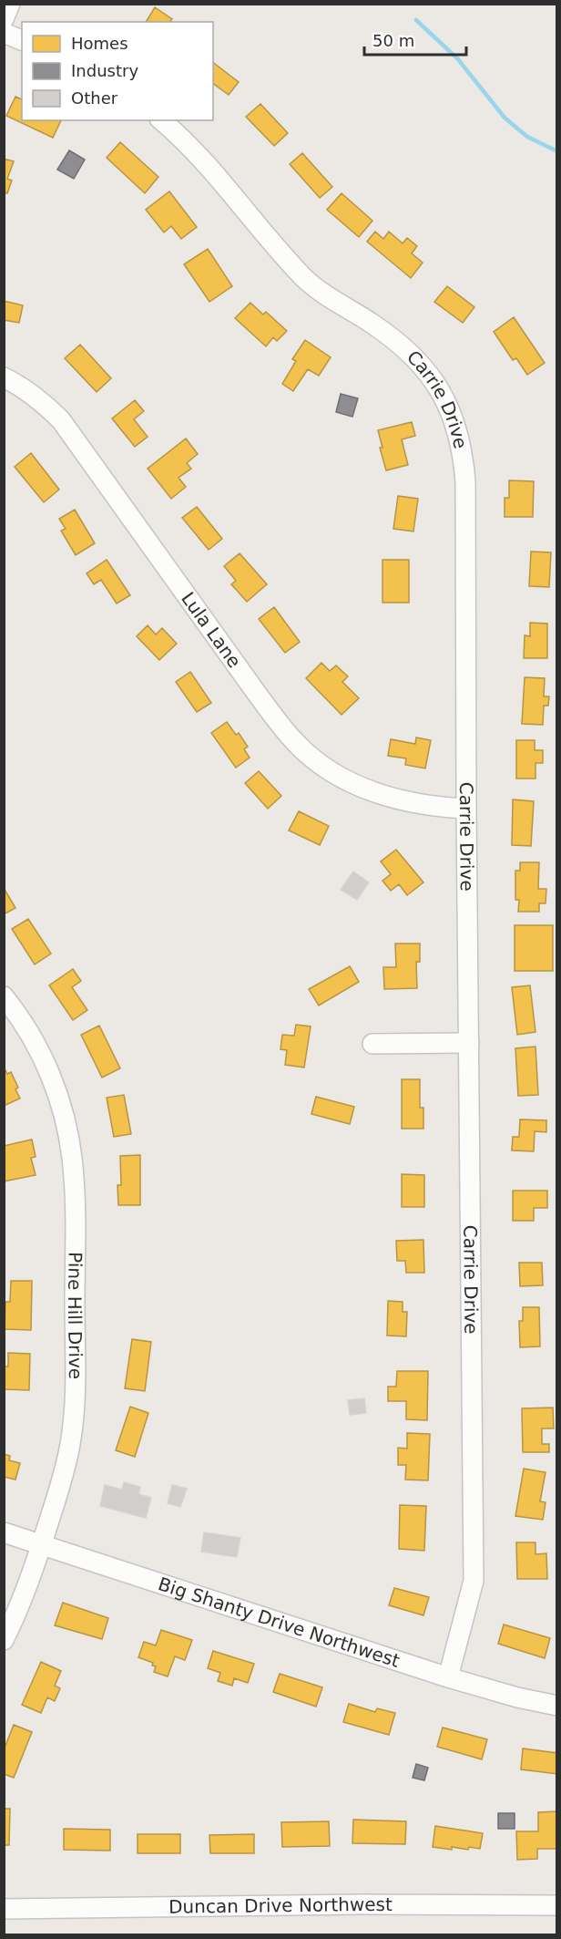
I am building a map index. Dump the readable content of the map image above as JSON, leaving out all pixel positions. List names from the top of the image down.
{
  "streets": {
    "street": [
      "Carrie Drive",
      "Lula Lane",
      "Pine Hill Drive",
      "Big Shanty Drive Northwest",
      "Duncan Drive Northwest"
    ]
  },
  "crossings": [
    ["Carrie Drive", "Lula Lane"],
    ["Carrie Drive", "Big Shanty Drive Northwest"],
    ["Pine Hill Drive", "Big Shanty Drive Northwest"]
  ],
  "legend": ["Homes", "Industry", "Other"],
  "scale_bar": "50 m"
}
